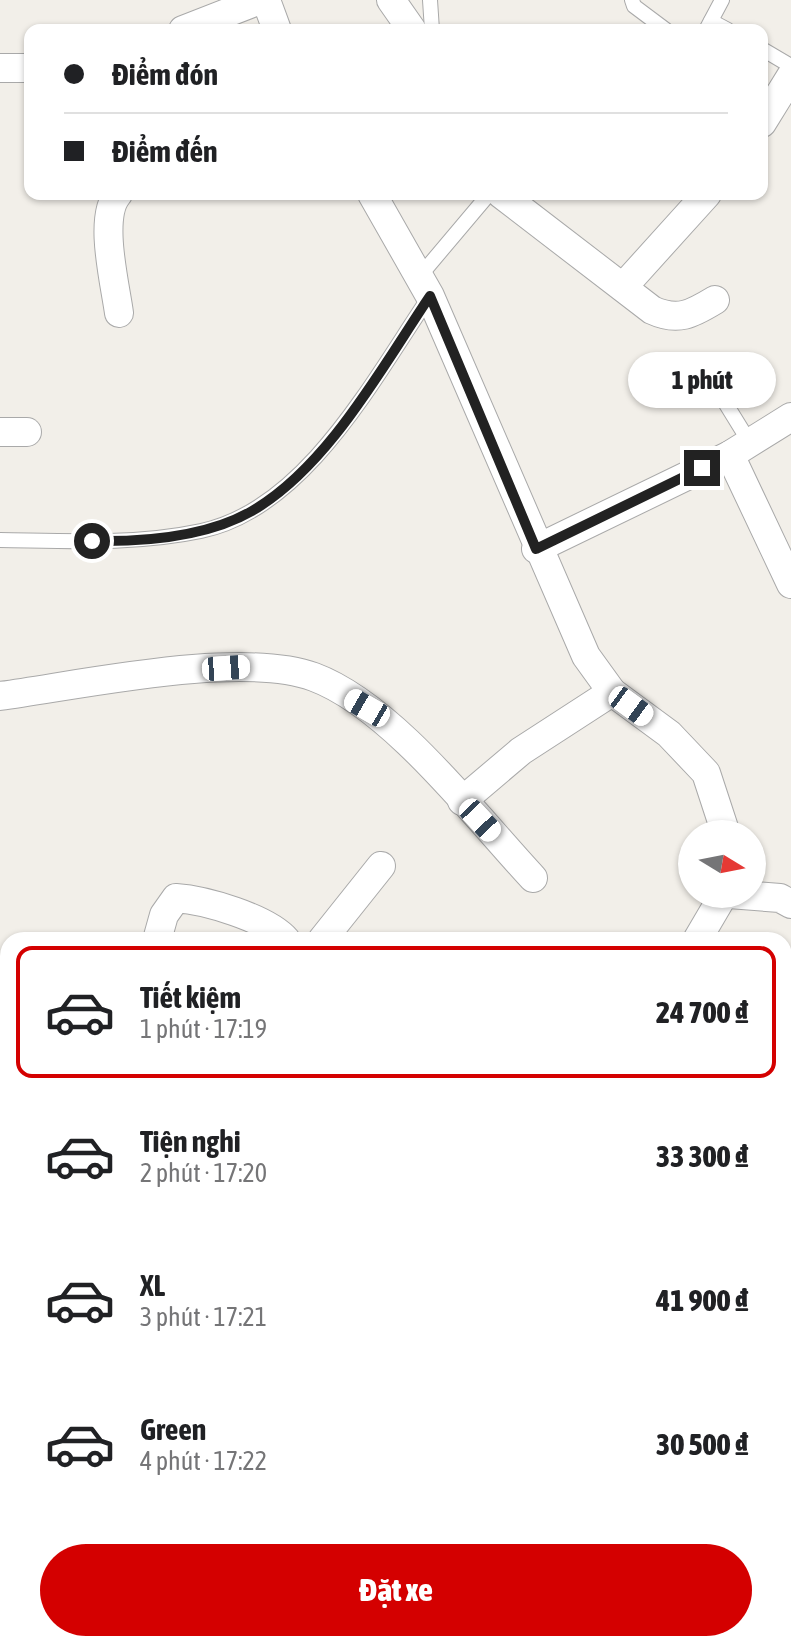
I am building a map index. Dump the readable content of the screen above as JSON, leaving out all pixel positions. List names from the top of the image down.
{
  "north": "right",
  "page": {
    "banner": ["Điểm đón", "Điểm đến"],
    "bubble": "1 phút",
    "list": [
      {
        "name": "Tiết kiệm",
        "note": "1 phút · 17:19",
        "value": "24 700 ₫"
      },
      {
        "name": "Tiện nghi",
        "note": "2 phút · 17:20",
        "value": "33 300 ₫"
      },
      {
        "name": "XL",
        "note": "3 phút · 17:21",
        "value": "41 900 ₫"
      },
      {
        "name": "Green",
        "note": "4 phút · 17:22",
        "value": "30 500 ₫"
      }
    ],
    "buttons": "Đặt xe"
  }
}
